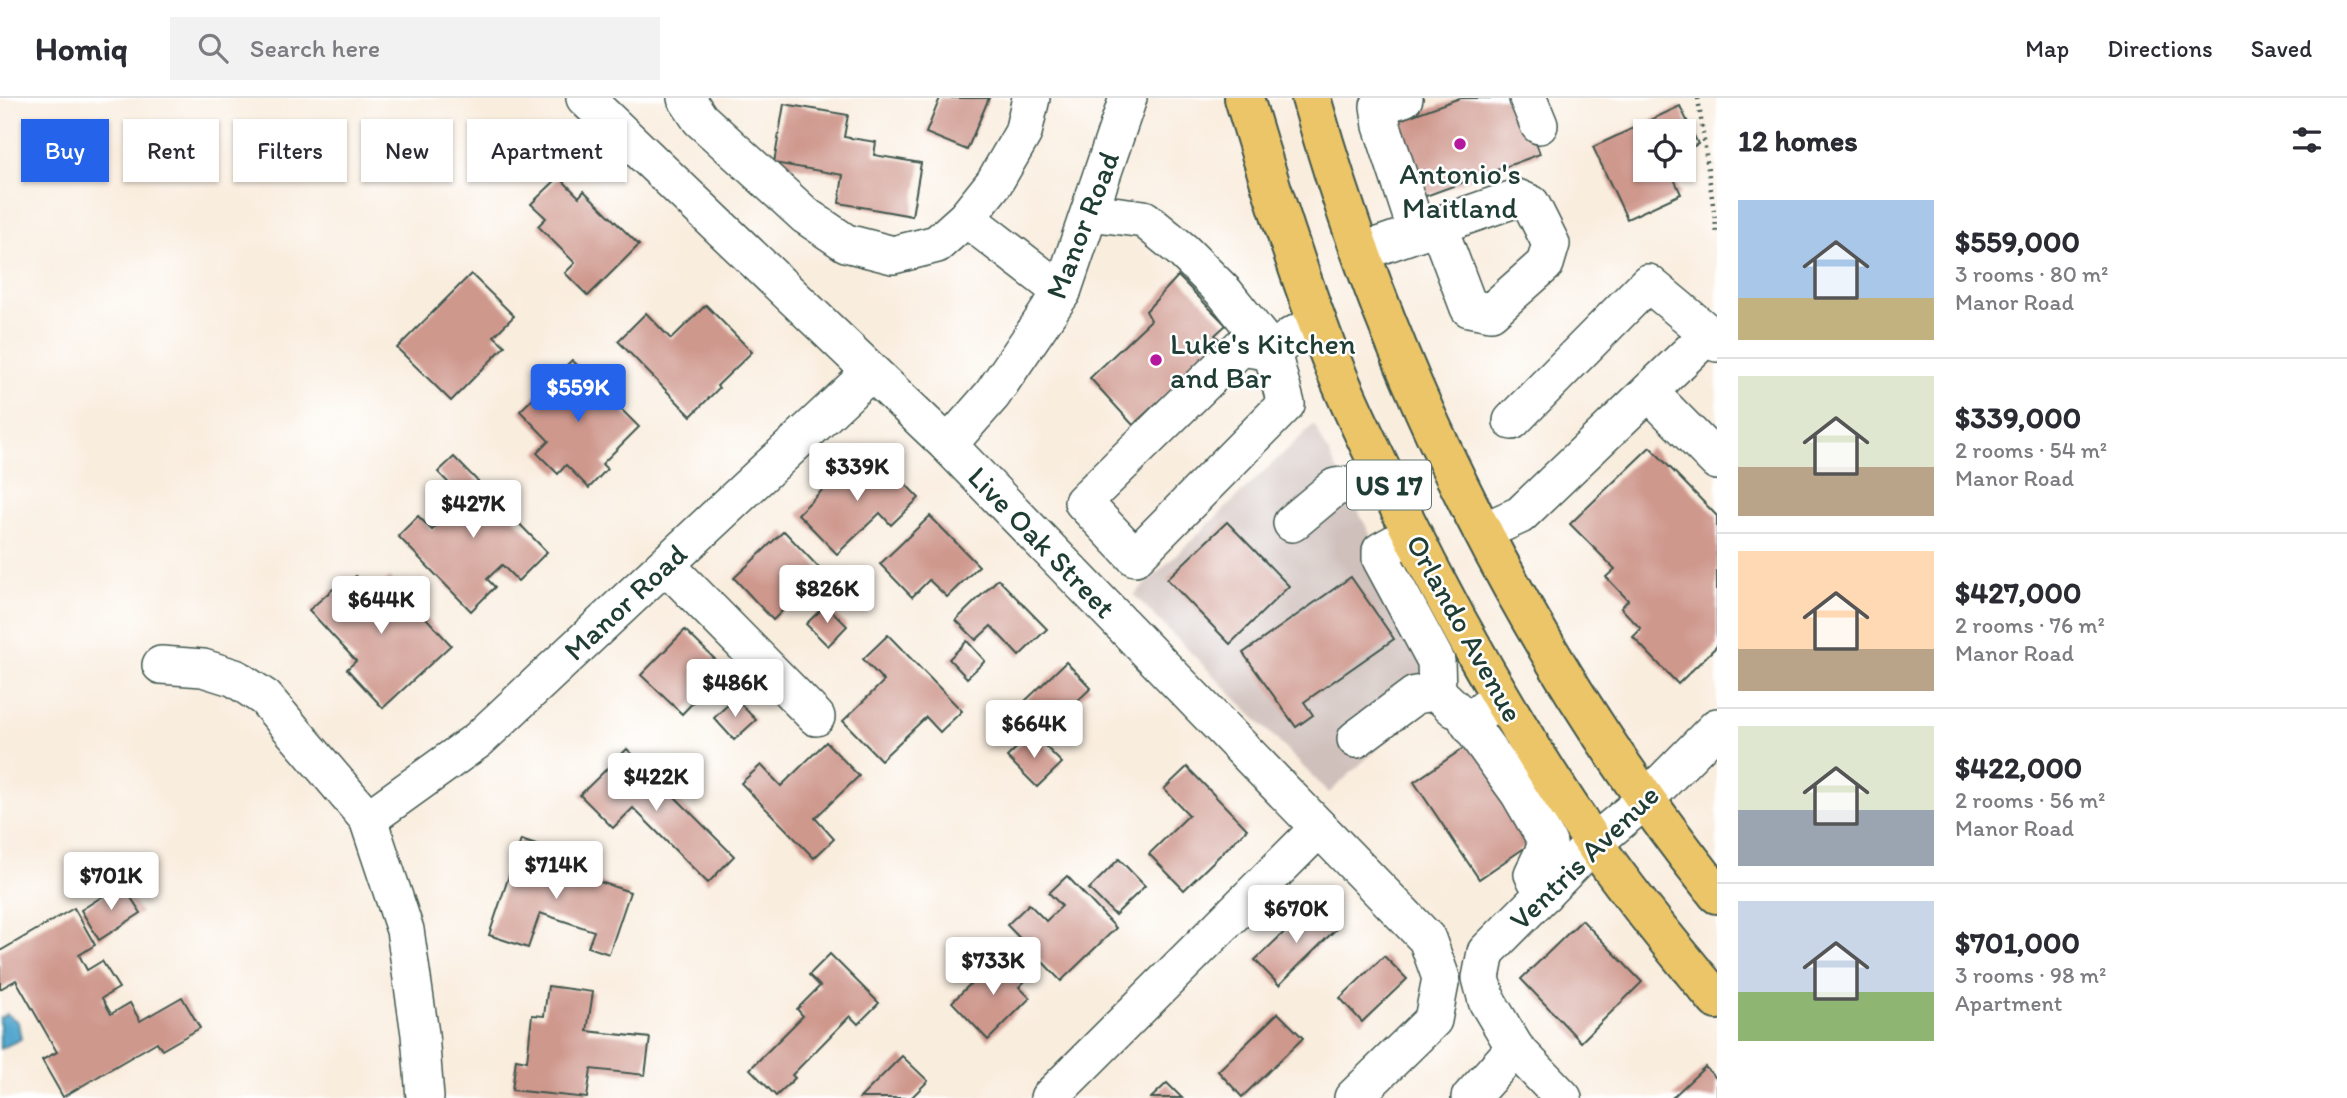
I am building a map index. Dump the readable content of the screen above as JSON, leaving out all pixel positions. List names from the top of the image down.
{
  "streets": {
    "main road": ["US 17", "Orlando Avenue"],
    "street": ["Manor Road", "Live Oak Street", "Ventris Avenue"]
  },
  "crossings": [
    ["Manor Road", "Live Oak Street"],
    ["Orlando Avenue", "Ventris Avenue"]
  ],
  "places": ["Antonio's Maitland", "Luke's Kitchen and Bar"],
  "page": {
    "header": "Homiq",
    "search": "Search here",
    "nav": ["Map", "Directions", "Saved"],
    "heading": "12 homes",
    "chip": [
      "Buy",
      "Rent",
      "Filters",
      "New",
      "Apartment"
    ],
    "list": [
      {
        "name": "$559,000",
        "note": "3 rooms · 80 m² · Manor Road"
      },
      {
        "name": "$339,000",
        "note": "2 rooms · 54 m² · Manor Road"
      },
      {
        "name": "$427,000",
        "note": "2 rooms · 76 m² · Manor Road"
      },
      {
        "name": "$422,000",
        "note": "2 rooms · 56 m² · Manor Road"
      },
      {
        "name": "$701,000",
        "note": "3 rooms · 98 m² · Apartment"
      }
    ],
    "price": [
      "$559K",
      "$339K",
      "$427K",
      "$826K",
      "$644K",
      "$486K",
      "$664K",
      "$422K",
      "$714K",
      "$701K",
      "$670K",
      "$733K"
    ]
  }
}
